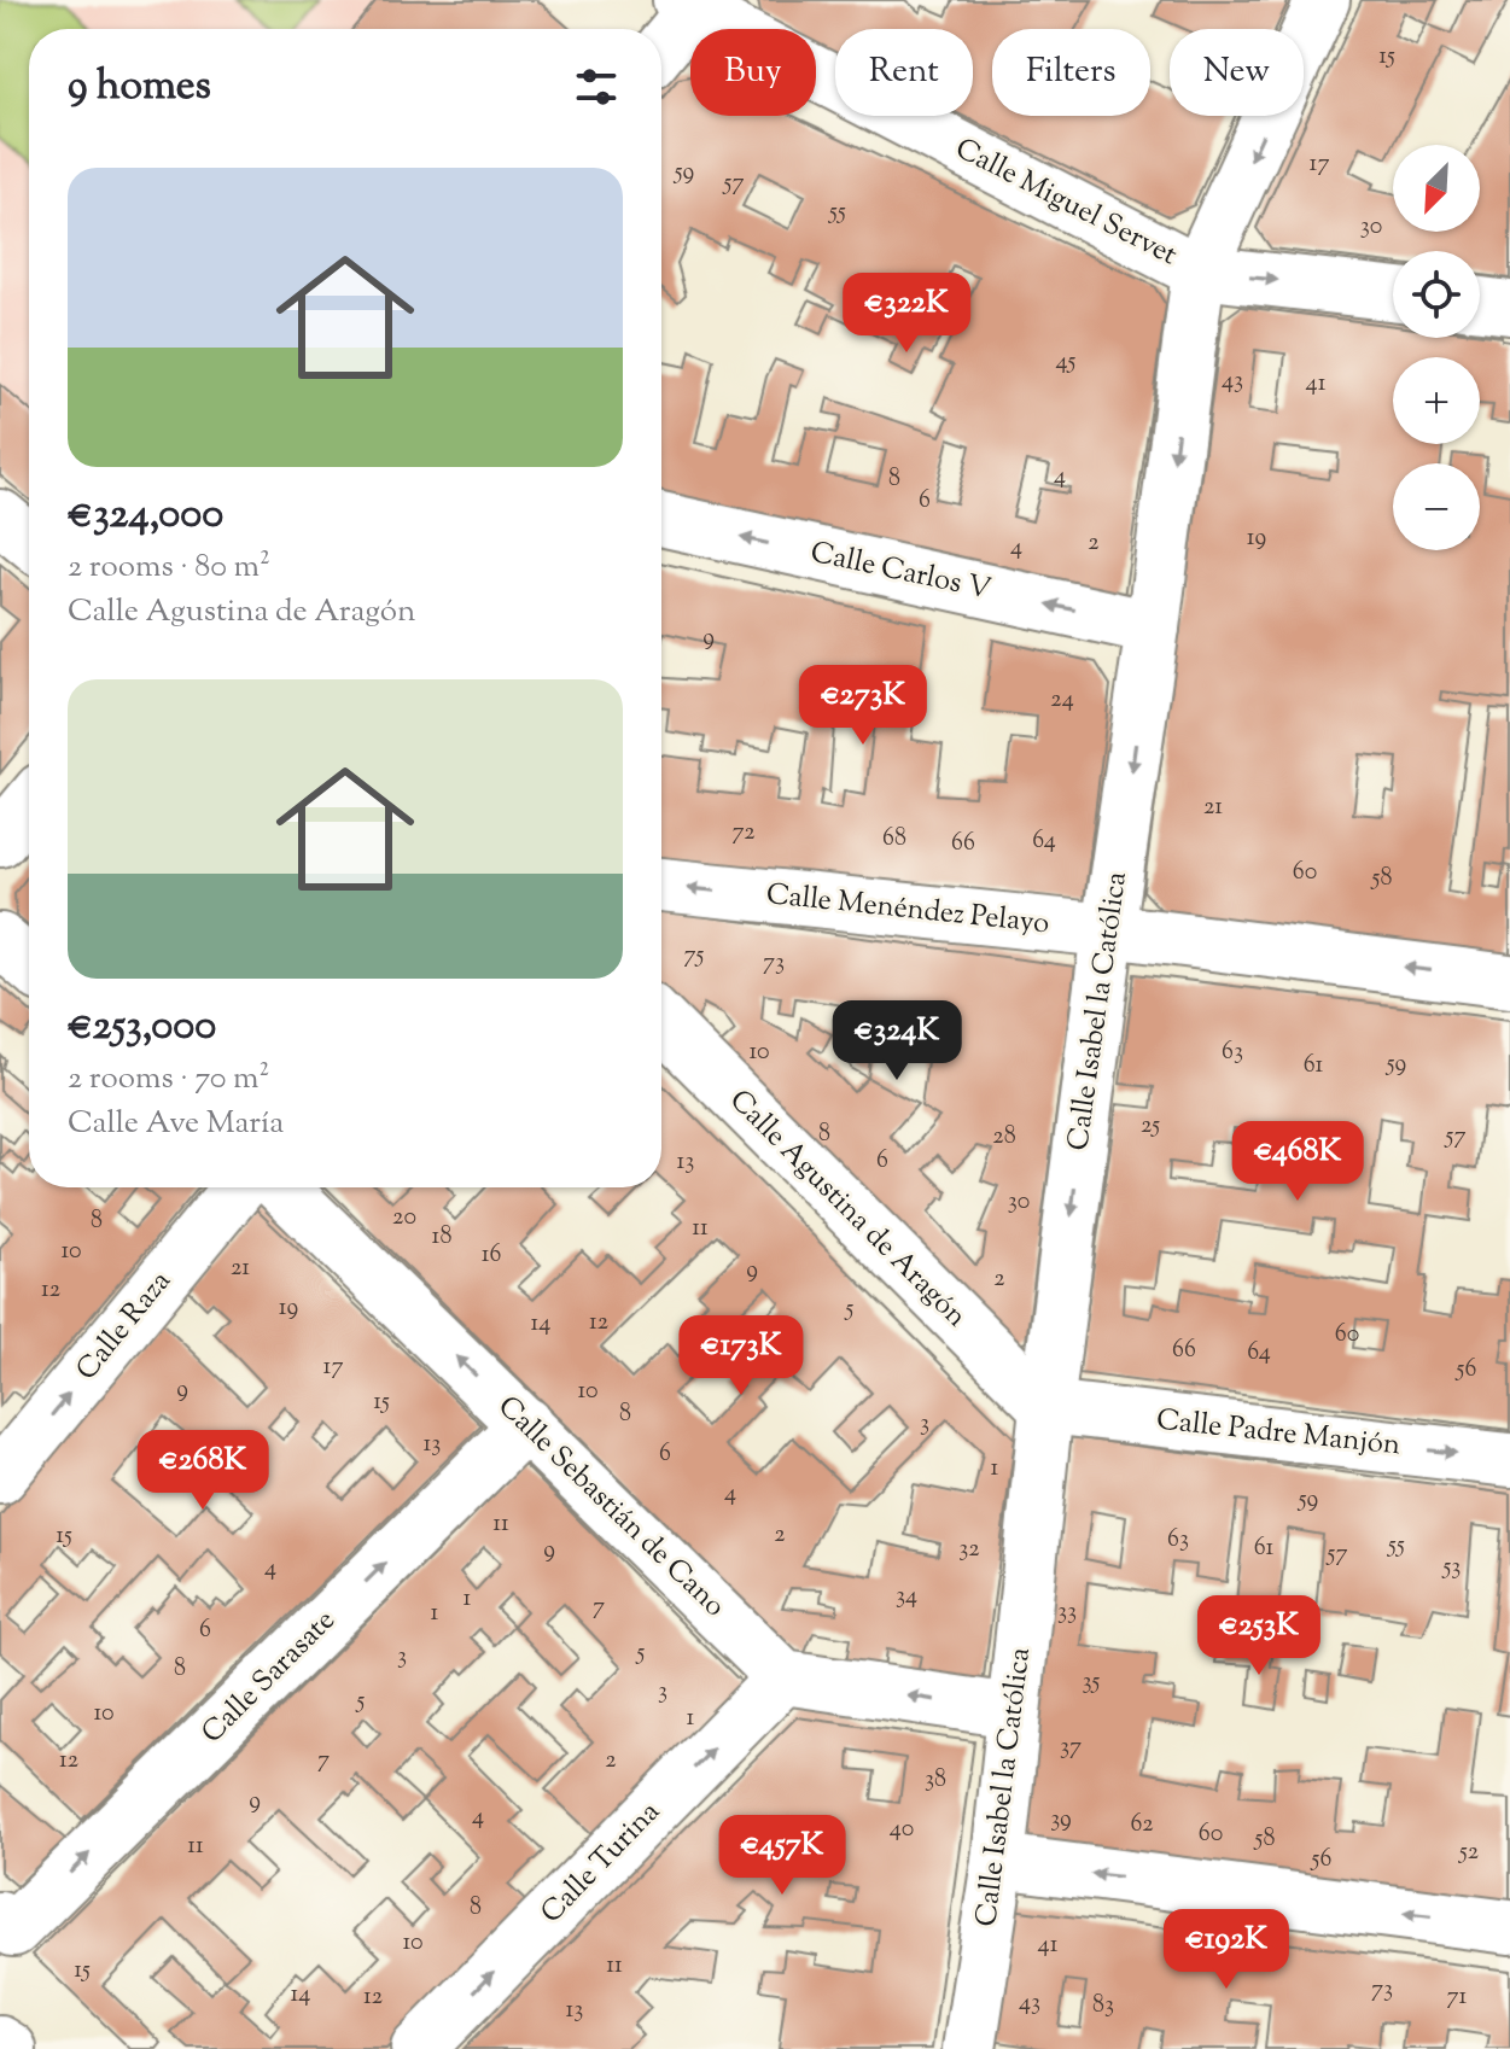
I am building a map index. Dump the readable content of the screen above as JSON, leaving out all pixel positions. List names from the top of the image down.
{
  "streets": {
    "street": [
      "Calle Miguel Servet",
      "Calle Carlos V",
      "Calle Menéndez Pelayo",
      "Calle Isabel la Católica",
      "Calle Agustina de Aragón",
      "Calle Raza",
      "Calle Padre Manjón",
      "Calle Sebastián de Cano",
      "Calle Sarasate",
      "Calle Turina"
    ]
  },
  "crossings": [
    ["Calle Miguel Servet", "Calle Isabel la Católica"],
    ["Calle Carlos V", "Calle Isabel la Católica"],
    ["Calle Menéndez Pelayo", "Calle Isabel la Católica"],
    ["Calle Isabel la Católica", "Calle Agustina de Aragón"],
    ["Calle Isabel la Católica", "Calle Padre Manjón"],
    ["Calle Agustina de Aragón", "Calle Padre Manjón"],
    ["Calle Sebastián de Cano", "Calle Sarasate"],
    ["Calle Sebastián de Cano", "Calle Turina"]
  ],
  "one_way": [
    "Calle Carlos V",
    "Calle Menéndez Pelayo",
    "Calle Isabel la Católica",
    "Calle Raza",
    "Calle Sebastián de Cano",
    "Calle Sarasate",
    "Calle Turina"
  ],
  "house_numbers": [
    "15",
    "17",
    "59",
    "57",
    "55",
    "30",
    "45",
    "43",
    "41",
    "4",
    "8",
    "6",
    "19",
    "2",
    "4",
    "9",
    "24",
    "21",
    "72",
    "68",
    "64",
    "66",
    "60",
    "58",
    "75",
    "73",
    "10",
    "63",
    "59",
    "61",
    "25",
    "8",
    "28",
    "57",
    "6",
    "13",
    "30",
    "20",
    "8",
    "11",
    "18",
    "10",
    "16",
    "21",
    "9",
    "2",
    "12",
    "19",
    "5",
    "12",
    "14",
    "60",
    "66",
    "64",
    "17",
    "56",
    "9",
    "10",
    "15",
    "8",
    "3",
    "13",
    "6",
    "1",
    "4",
    "59",
    "11",
    "2",
    "15",
    "63",
    "55",
    "61",
    "32",
    "9",
    "57",
    "53",
    "4",
    "34",
    "1",
    "7",
    "33",
    "1",
    "6",
    "5",
    "3",
    "8",
    "35",
    "3",
    "5",
    "10",
    "1",
    "37",
    "12",
    "7",
    "2",
    "38",
    "9",
    "4",
    "39",
    "62",
    "40",
    "60",
    "58",
    "11",
    "52",
    "56",
    "8",
    "10",
    "41",
    "11",
    "15",
    "73",
    "14",
    "12",
    "71",
    "43",
    "83",
    "13"
  ],
  "north": "bottom left",
  "page": {
    "chip": [
      "Buy",
      "Rent",
      "Filters",
      "New"
    ],
    "heading": "9 homes",
    "map_buttons": ["+", "−"],
    "list": [
      {
        "name": "€324,000",
        "note": "2 rooms · 80 m² · Calle Agustina de Aragón"
      },
      {
        "name": "€253,000",
        "note": "2 rooms · 70 m² · Calle Ave María"
      }
    ],
    "price": [
      "€322K",
      "€273K",
      "€324K",
      "€468K",
      "€173K",
      "€268K",
      "€253K",
      "€457K",
      "€192K"
    ]
  }
}
